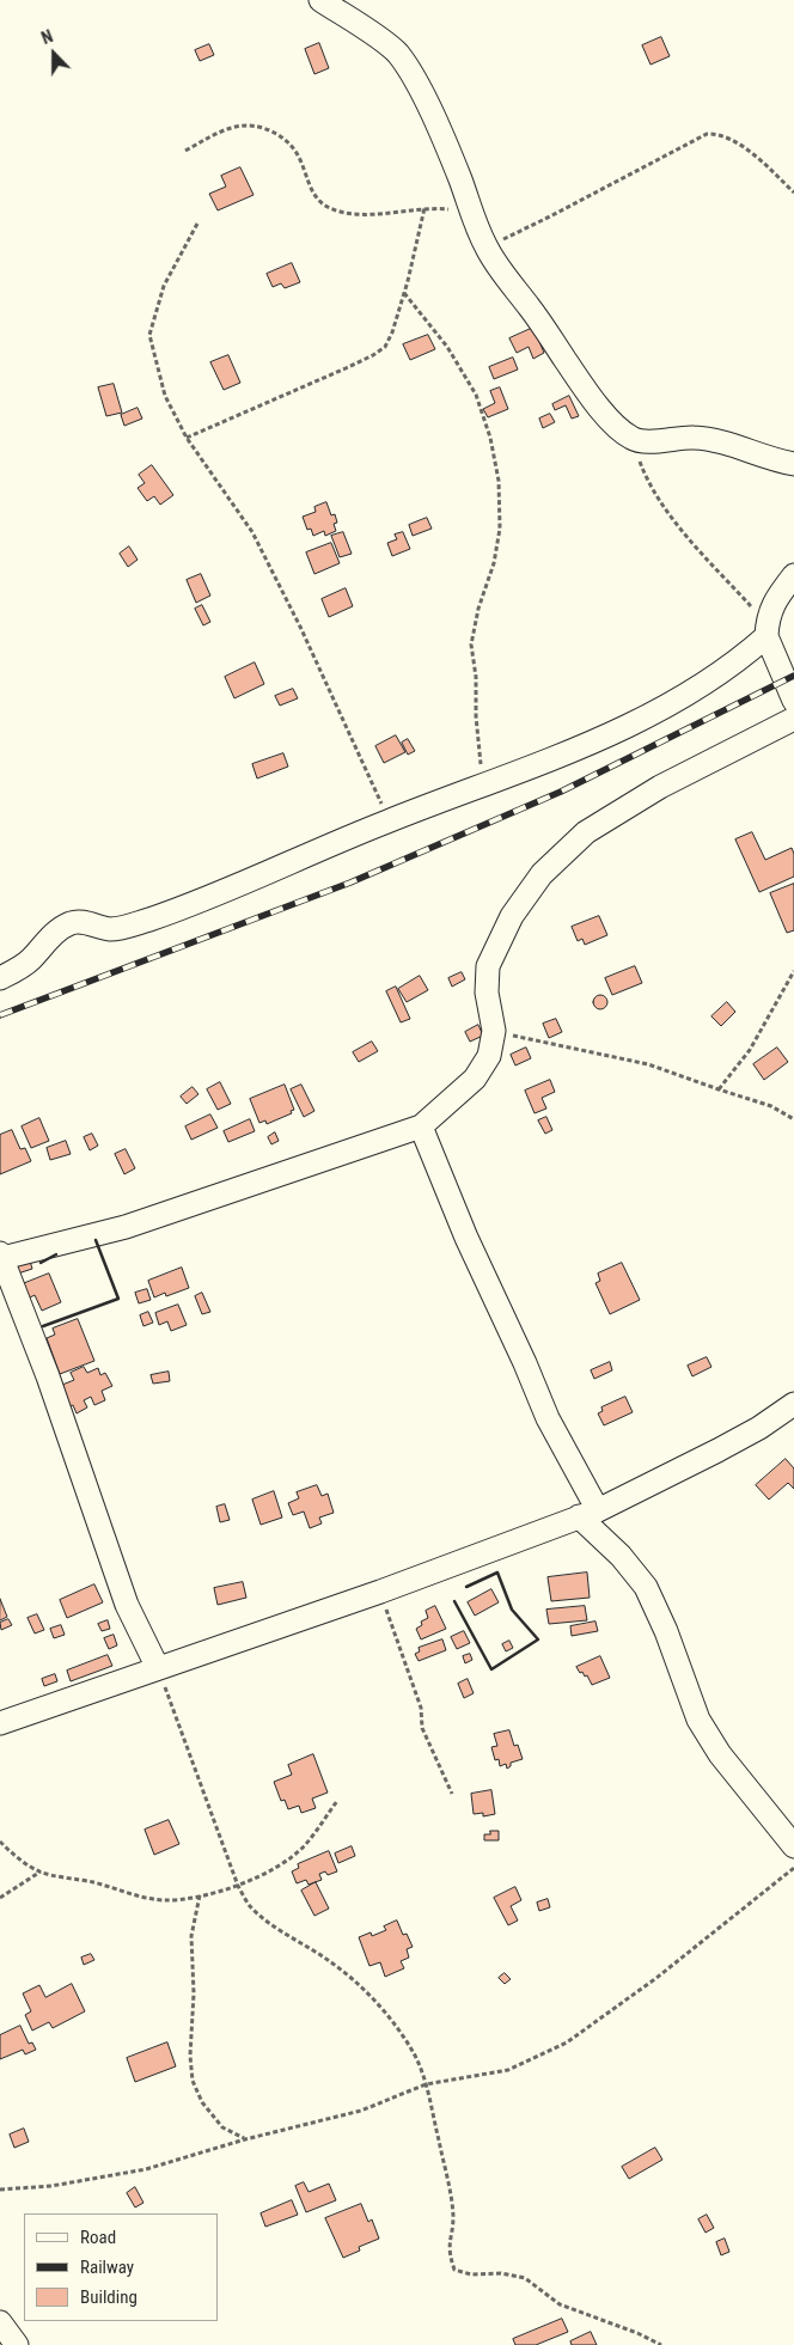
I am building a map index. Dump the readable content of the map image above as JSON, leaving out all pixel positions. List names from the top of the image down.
{
  "legend": ["Road", "Railway", "Building"],
  "north": "top"
}
